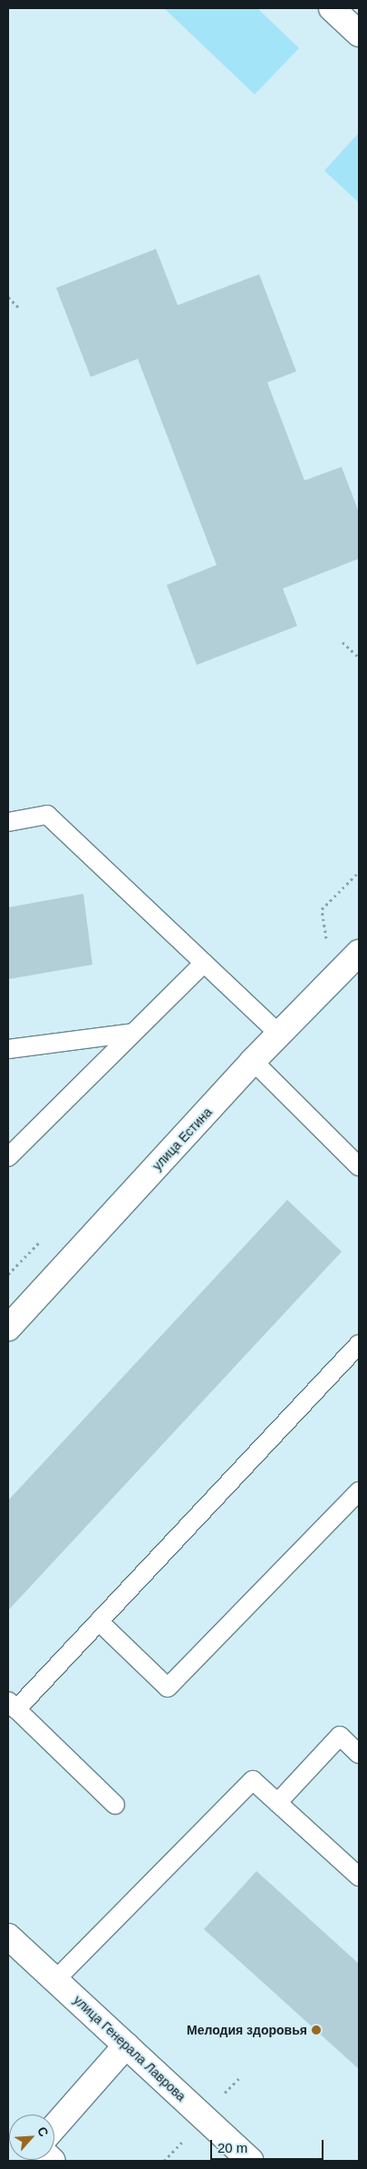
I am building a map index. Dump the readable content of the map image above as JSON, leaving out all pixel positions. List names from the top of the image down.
{
  "streets": {
    "street": ["улица Естина", "улица Генерала Лаврова"]
  },
  "places": ["Мелодия здоровья"],
  "scale_bar": "20 m",
  "north": "top right"
}
